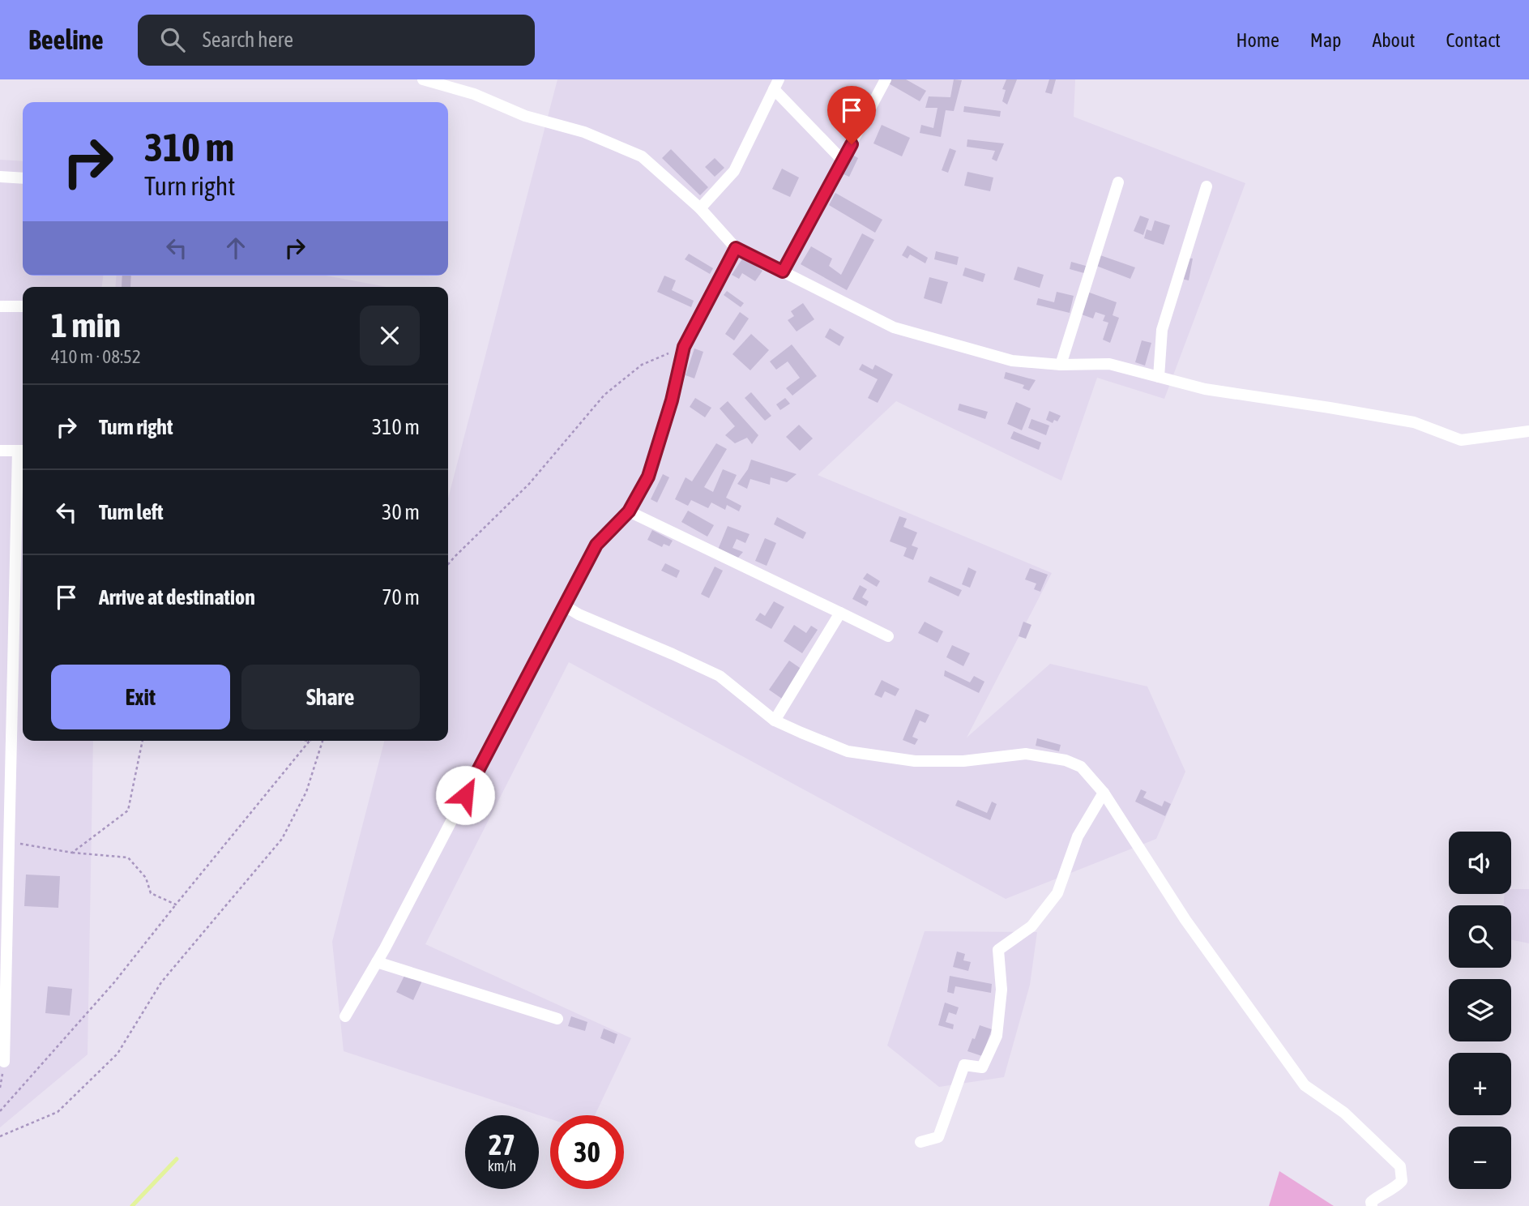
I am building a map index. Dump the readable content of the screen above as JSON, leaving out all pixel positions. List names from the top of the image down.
{
  "page": {
    "header": "Beeline",
    "search": "Search here",
    "nav": [
      "Home",
      "Map",
      "About",
      "Contact"
    ],
    "turn": ["310 m", "Turn right"],
    "heading": ["1 min", "410 m · 08:52"],
    "list": [
      {
        "name": "Turn right",
        "value": "310 m"
      },
      {
        "name": "Turn left",
        "value": "30 m"
      },
      {
        "name": "Arrive at destination",
        "value": "70 m"
      }
    ],
    "buttons": ["Exit", "Share"],
    "map_buttons": ["+", "−"],
    "speed": "27 km/h",
    "limit": "30"
  }
}
